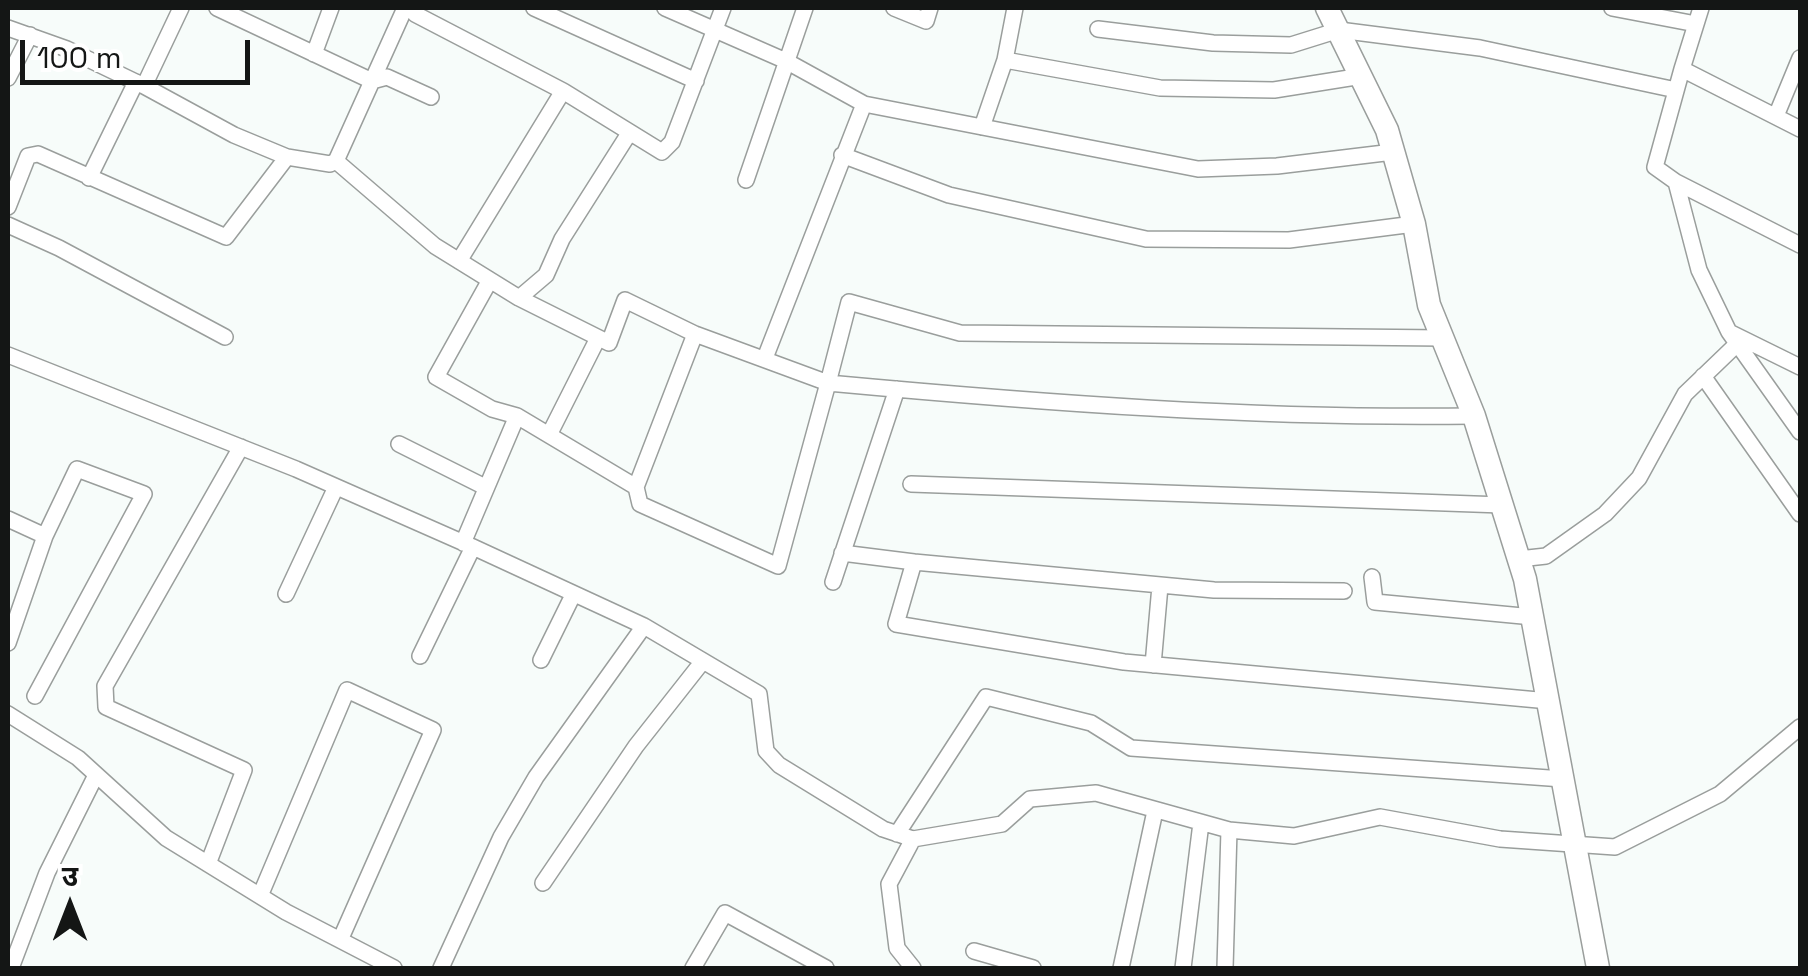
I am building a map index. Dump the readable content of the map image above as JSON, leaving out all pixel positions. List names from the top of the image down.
{
  "scale_bar": "100 m",
  "north": "top"
}
